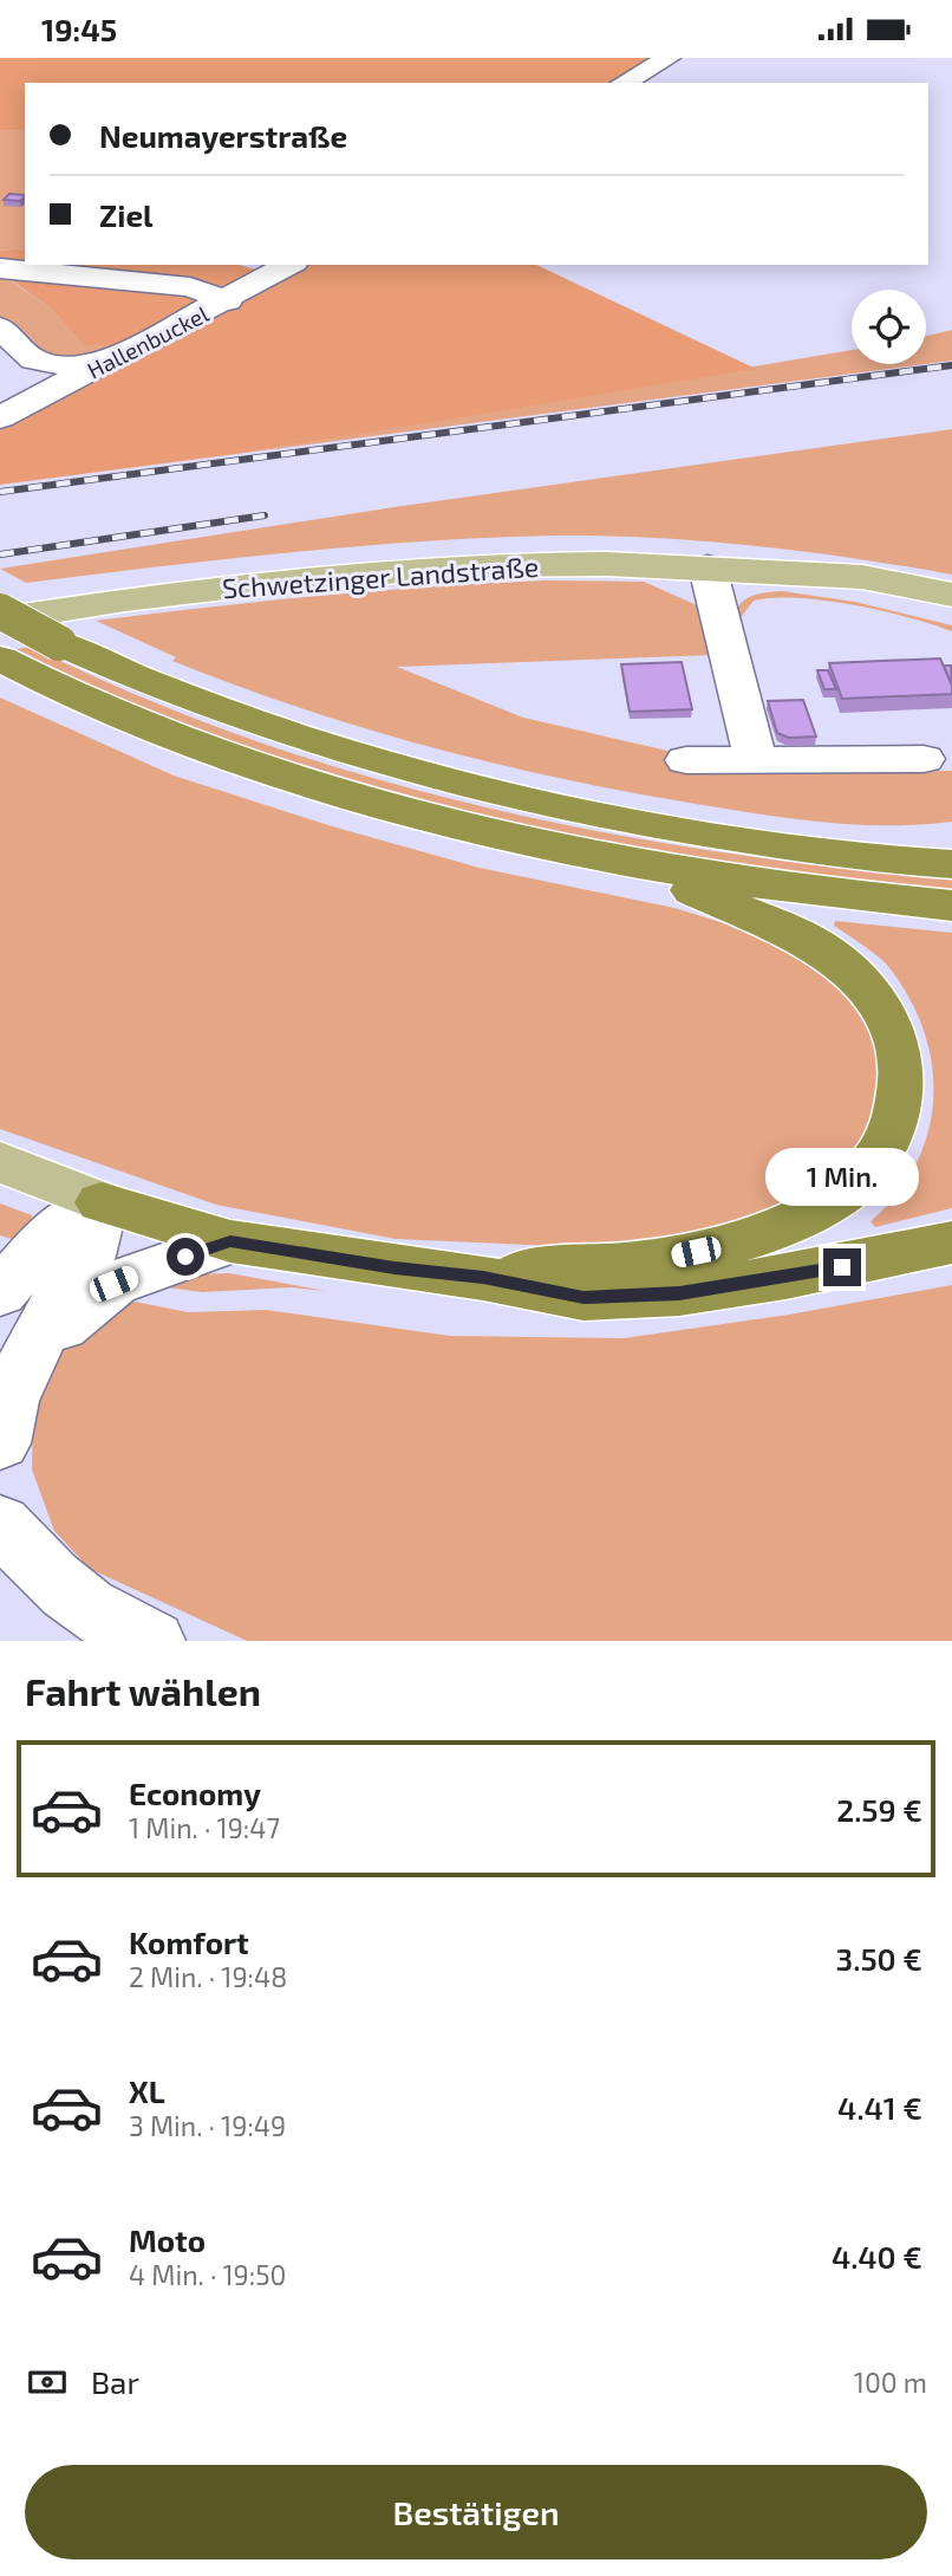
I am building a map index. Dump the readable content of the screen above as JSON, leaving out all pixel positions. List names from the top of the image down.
{
  "streets": {
    "main road": ["Schwetzinger Landstraße"],
    "street": ["Hallenbuckel"]
  },
  "page": {
    "status": "19:45",
    "banner": ["Neumayerstraße", "Ziel"],
    "bubble": "1 Min.",
    "heading": "Fahrt wählen",
    "list": [
      {
        "name": "Economy",
        "note": "1 Min. · 19:47",
        "value": "2.59 €"
      },
      {
        "name": "Komfort",
        "note": "2 Min. · 19:48",
        "value": "3.50 €"
      },
      {
        "name": "XL",
        "note": "3 Min. · 19:49",
        "value": "4.41 €"
      },
      {
        "name": "Moto",
        "note": "4 Min. · 19:50",
        "value": "4.40 €"
      }
    ],
    "pay": ["Bar", "100 m"],
    "buttons": "Bestätigen"
  }
}
